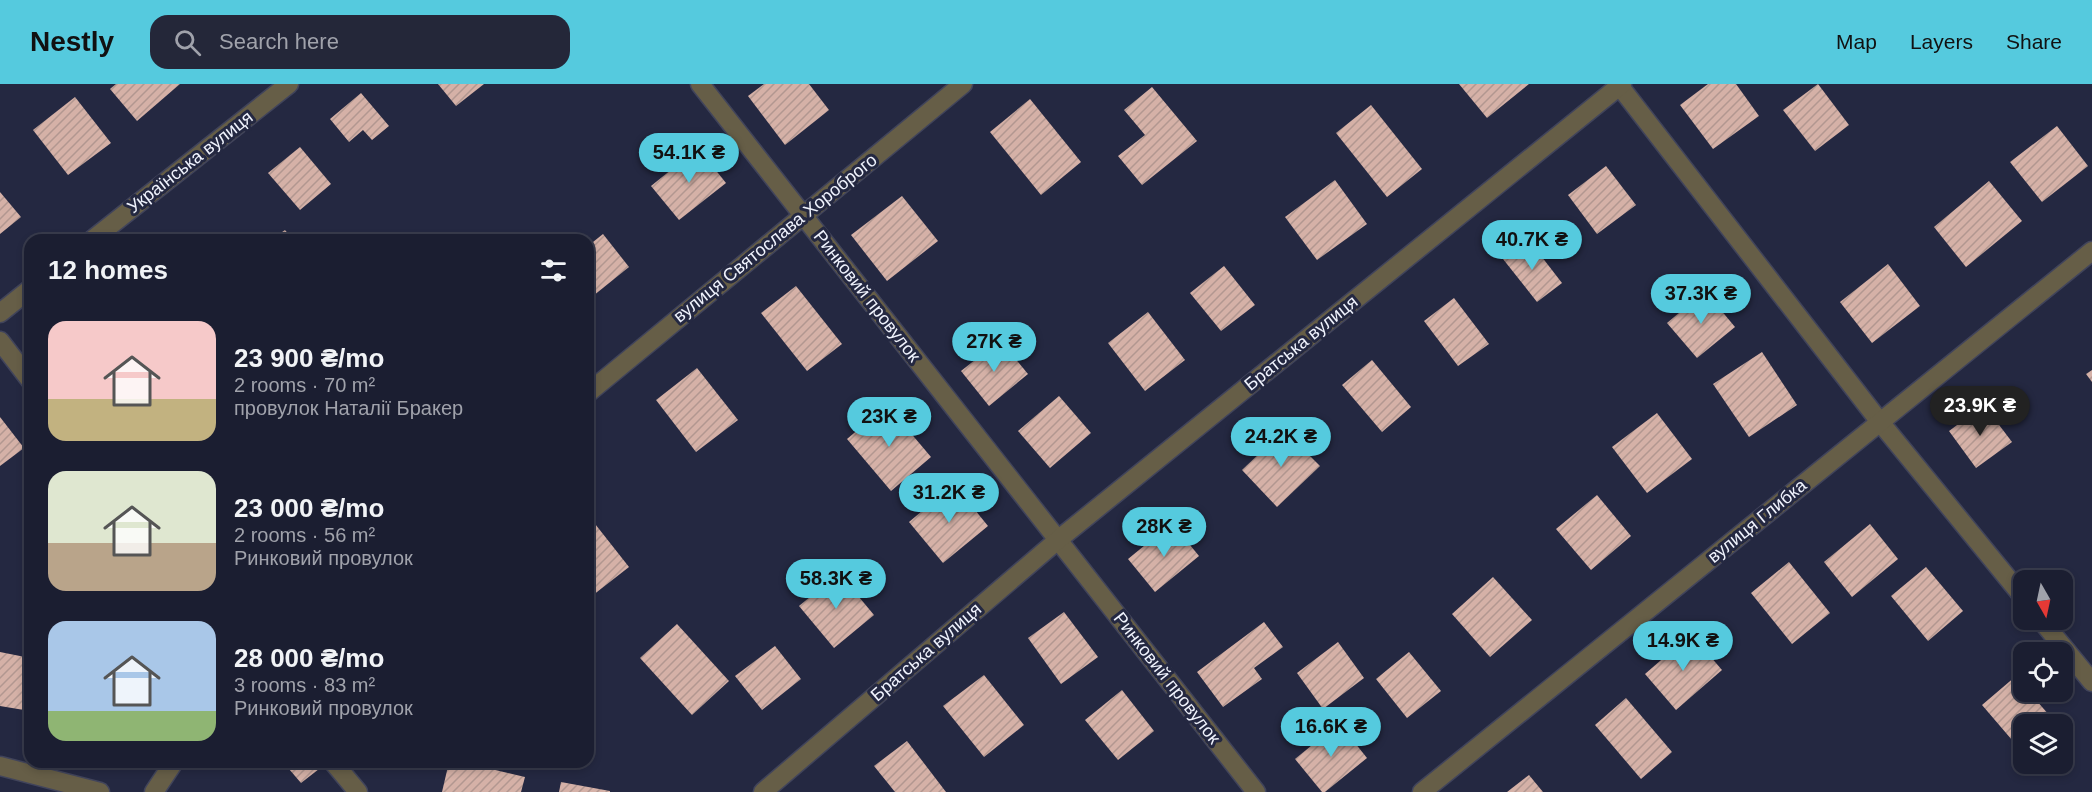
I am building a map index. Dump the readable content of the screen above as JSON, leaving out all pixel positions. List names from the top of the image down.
{
  "streets": {
    "street": [
      "Українська вулиця",
      "вулиця Святослава Хороброго",
      "Ринковий провулок",
      "Братська вулиця",
      "вулиця Глибка"
    ]
  },
  "crossings": [
    ["вулиця Святослава Хороброго", "Ринковий провулок"],
    ["Ринковий провулок", "Братська вулиця"]
  ],
  "north": "bottom",
  "page": {
    "header": "Nestly",
    "search": "Search here",
    "nav": ["Map", "Layers", "Share"],
    "price": [
      "54.1K ₴",
      "40.7K ₴",
      "37.3K ₴",
      "27K ₴",
      "23.9K ₴",
      "23K ₴",
      "24.2K ₴",
      "31.2K ₴",
      "28K ₴",
      "58.3K ₴",
      "14.9K ₴",
      "16.6K ₴"
    ],
    "heading": "12 homes",
    "list": [
      {
        "name": "23 900 ₴/mo",
        "note": "2 rooms · 70 m² · провулок Наталії Бракер"
      },
      {
        "name": "23 000 ₴/mo",
        "note": "2 rooms · 56 m² · Ринковий провулок"
      },
      {
        "name": "28 000 ₴/mo",
        "note": "3 rooms · 83 m² · Ринковий провулок"
      }
    ]
  }
}
